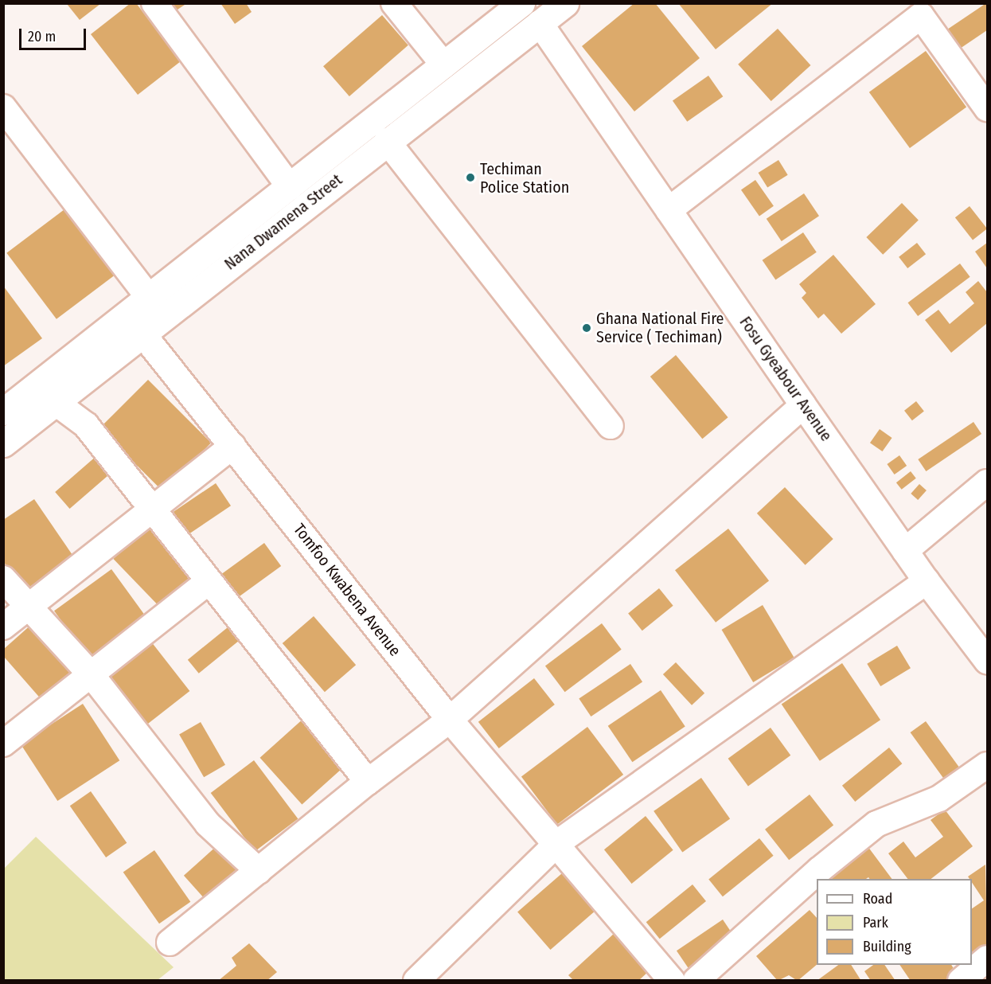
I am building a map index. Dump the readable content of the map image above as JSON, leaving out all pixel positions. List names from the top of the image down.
{
  "streets": {
    "main road": ["Nana Dwamena Street"],
    "street": ["Fosu Gyeabour Avenue", "Tomfoo Kwabena Avenue"]
  },
  "crossings": [
    ["Nana Dwamena Street", "Fosu Gyeabour Avenue"],
    ["Nana Dwamena Street", "Tomfoo Kwabena Avenue"]
  ],
  "places": ["Techiman Police Station", "Ghana National Fire Service ( Techiman)"],
  "legend": ["Road", "Park", "Building"],
  "scale_bar": "20 m"
}
